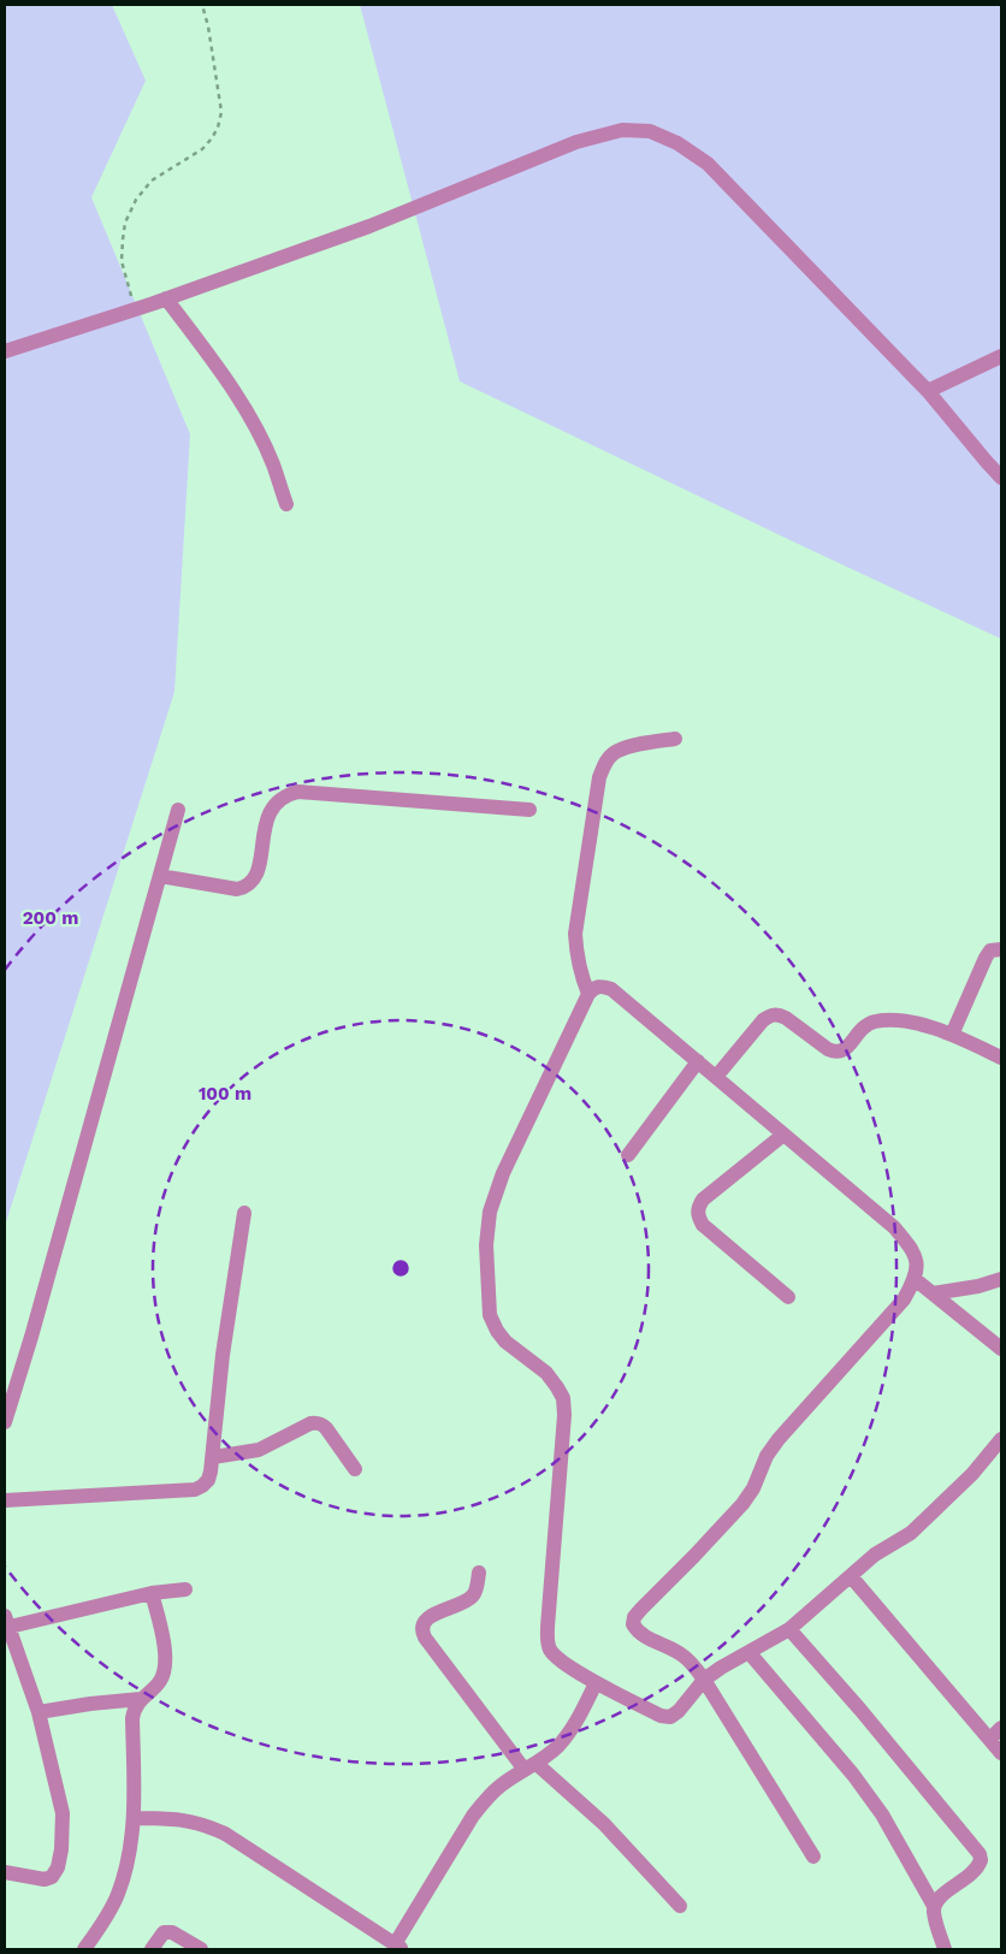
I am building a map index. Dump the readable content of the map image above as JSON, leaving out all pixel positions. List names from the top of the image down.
{
  "rings": ["200 m", "100 m"]
}
